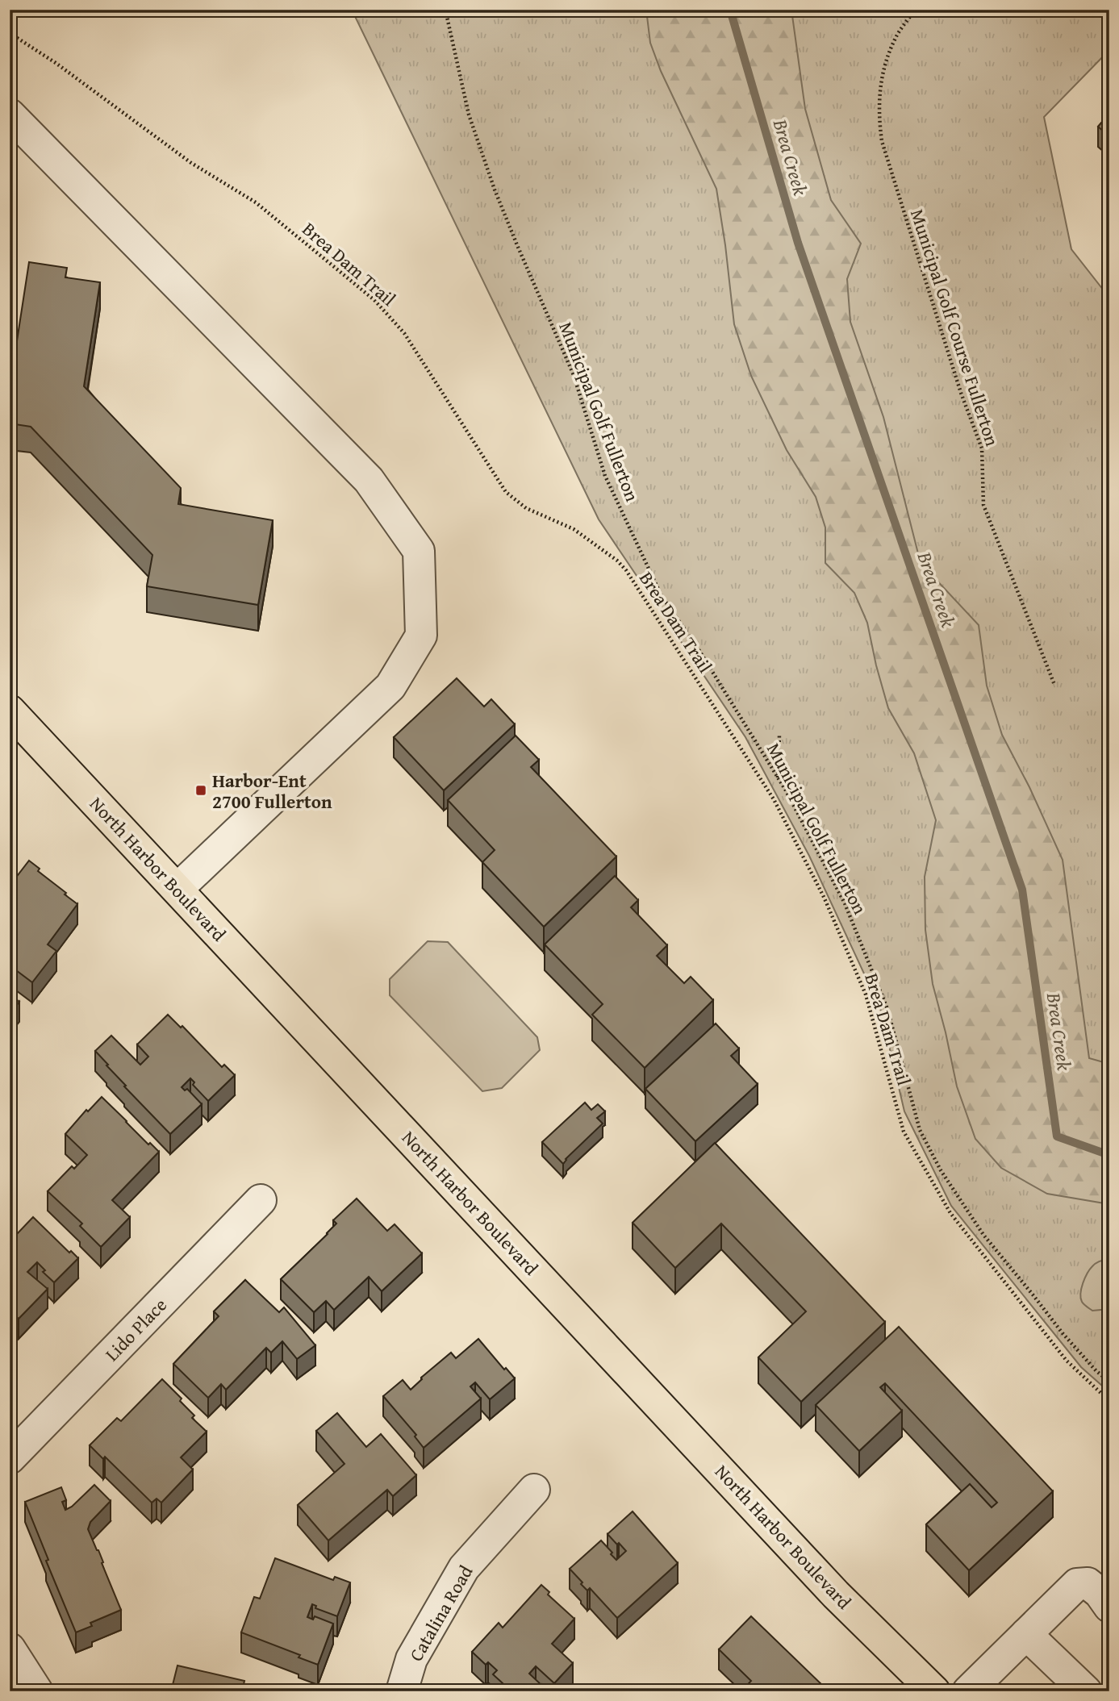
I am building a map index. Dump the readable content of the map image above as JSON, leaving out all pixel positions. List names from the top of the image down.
{
  "streets": {
    "main road": ["North Harbor Boulevard"],
    "street": ["Lido Place", "Catalina Road"],
    "path": ["Brea Dam Trail", "Municipal Golf Course Fullerton", "Municipal Golf Fullerton"]
  },
  "water": ["Brea Creek"],
  "places": {
    "transit": ["Harbor-Ent 2700 Fullerton"]
  }
}
